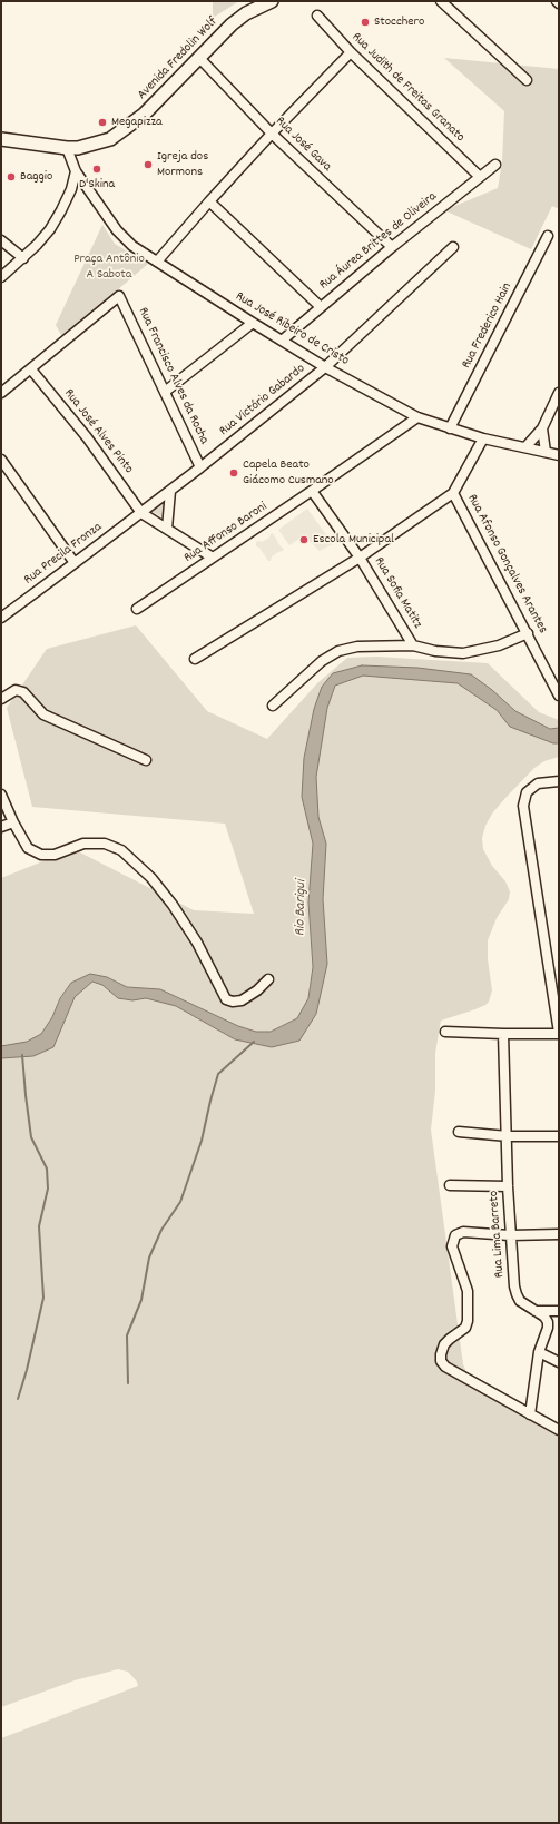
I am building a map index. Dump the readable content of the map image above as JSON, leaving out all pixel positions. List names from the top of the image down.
{
  "streets": {
    "main road": ["Avenida Fredolin Wolf"],
    "street": [
      "Rua Judith de Freitas Granato",
      "Rua José Gava",
      "Rua Áurea Brittes de Oliveira",
      "Rua Frederico Hain",
      "Rua José Ribeiro de Cristo",
      "Rua Francisco Alves da Rocha",
      "Rua Victório Gabardo",
      "Rua José Alves Pinto",
      "Rua Affonso Baroni",
      "Rua Precila Fronza",
      "Rua Afonso Gonçalves Arantes",
      "Rua Sofia Matitz",
      "Rua Lima Barreto"
    ]
  },
  "crossings": [
    ["Avenida Fredolin Wolf", "Rua José Gava"],
    ["Avenida Fredolin Wolf", "Rua José Ribeiro de Cristo"],
    ["Rua Judith de Freitas Granato", "Rua Áurea Brittes de Oliveira"],
    ["Rua José Gava", "Rua Áurea Brittes de Oliveira"],
    ["Rua Áurea Brittes de Oliveira", "Rua José Ribeiro de Cristo"],
    ["Rua Frederico Hain", "Rua José Ribeiro de Cristo"],
    ["Rua José Ribeiro de Cristo", "Rua Victório Gabardo"],
    ["Rua José Ribeiro de Cristo", "Rua Affonso Baroni"],
    ["Rua Francisco Alves da Rocha", "Rua Victório Gabardo"],
    ["Rua Francisco Alves da Rocha", "Rua José Alves Pinto"],
    ["Rua Victório Gabardo", "Rua José Alves Pinto"],
    ["Rua Victório Gabardo", "Rua Precila Fronza"],
    ["Rua José Alves Pinto", "Rua Precila Fronza"],
    ["Rua Affonso Baroni", "Rua Sofia Matitz"]
  ],
  "water": ["Rio Barigui"],
  "parks": ["Praça Antônio A Sabota"],
  "places": [
    "Stocchero",
    "Megapizza",
    "Igreja dos Mormons",
    "D'Skina",
    "Baggio",
    "Capela Beato Giácomo Cusmano",
    "Escola Municipal"
  ]
}
